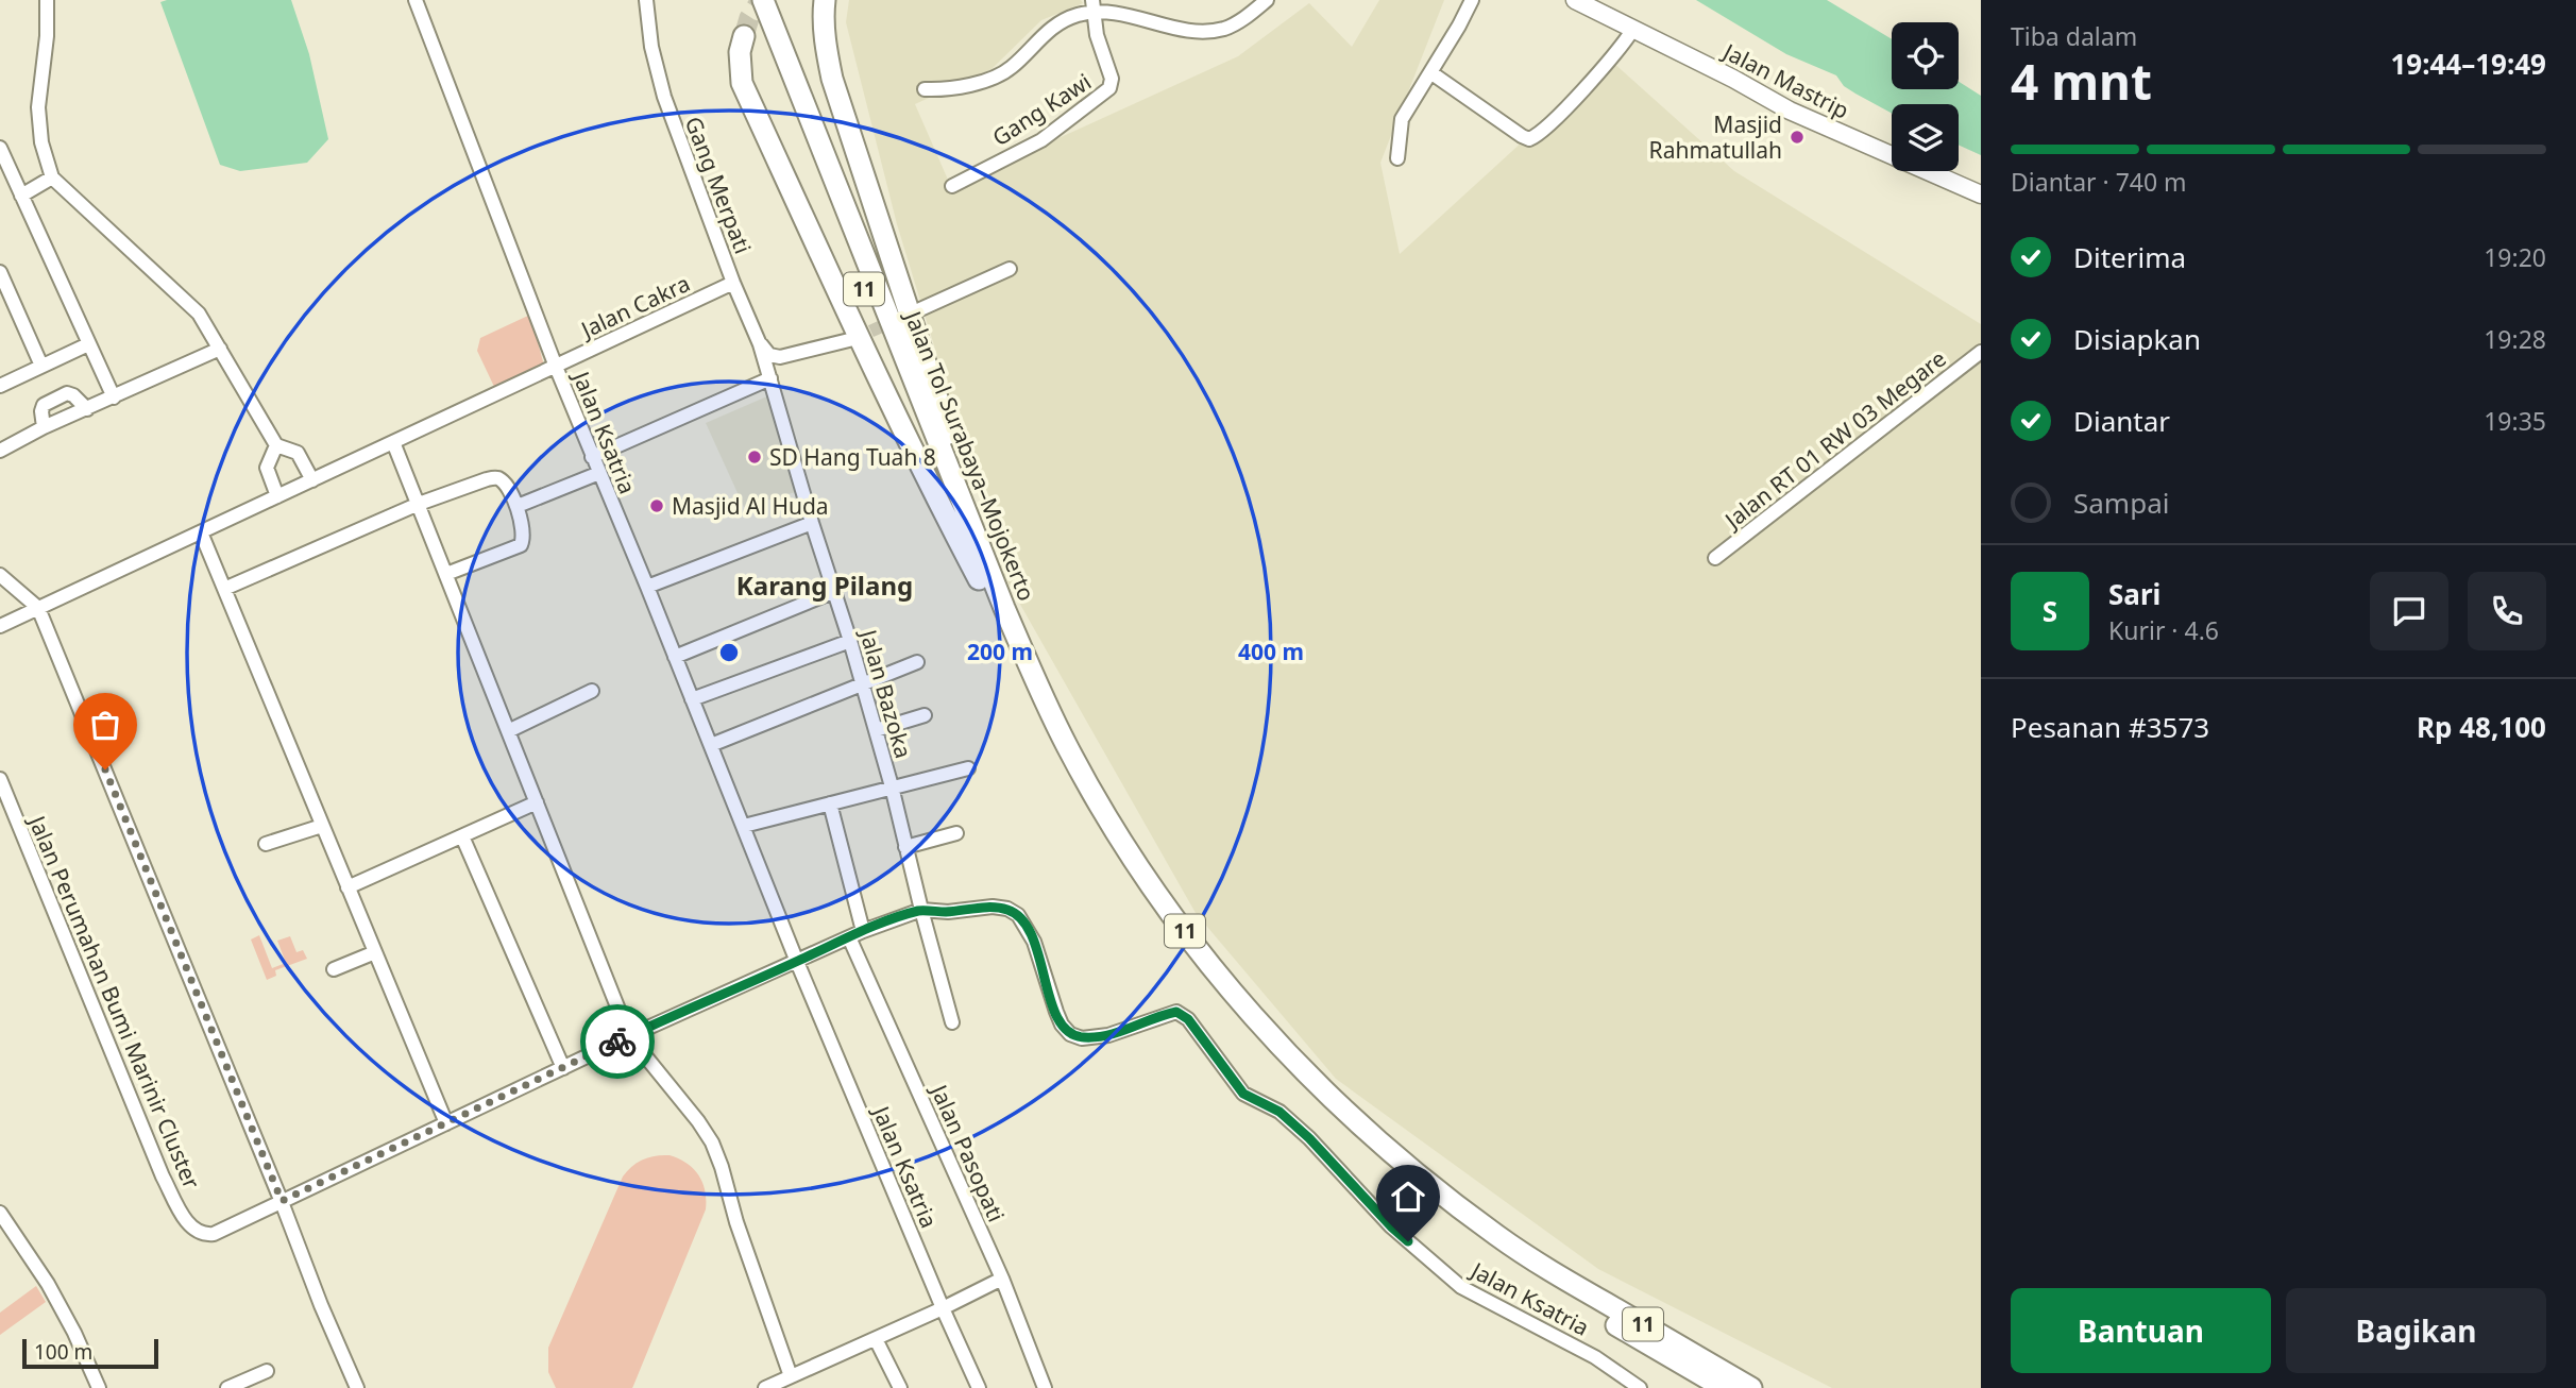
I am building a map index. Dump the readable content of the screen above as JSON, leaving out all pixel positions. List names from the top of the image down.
{
  "streets": {
    "highway": ["11", "Jalan Tol Surabaya–Mojokerto"],
    "main road": ["Jalan Mastrip"],
    "street": [
      "Gang Kawi",
      "Gang Merpati",
      "Jalan Cakra",
      "Jalan Ksatria",
      "Jalan RT 01 RW 03 Megare",
      "Jalan Bazoka",
      "Jalan Perumahan Bumi Marinir Cluster",
      "Jalan Pasopati"
    ]
  },
  "crossings": [
    ["Gang Merpati", "Jalan Cakra"],
    ["Gang Merpati", "Jalan Bazoka"],
    ["Jalan Cakra", "Jalan Ksatria"],
    ["Jalan Ksatria", "Jalan Bazoka"],
    ["Jalan Ksatria", "Jalan Perumahan Bumi Marinir Cluster"],
    ["Jalan Ksatria", "Jalan Pasopati"]
  ],
  "districts": ["Karang Pilang"],
  "places": ["Masjid Rahmatullah", "SD Hang Tuah 8", "Masjid Al Huda"],
  "scale_bar": "100 m",
  "page": {
    "heading": ["4 mnt", "Tiba dalam", "19:44–19:49"],
    "panel": [
      "Sari",
      "Kurir · 4.6",
      "Pesanan #3573",
      "Rp 48,100"
    ],
    "bar": "Diantar · 740 m",
    "list": [
      ["Diterima", "19:20"],
      ["Disiapkan", "19:28"],
      ["Diantar", "19:35"],
      "Sampai"
    ],
    "round": "S",
    "buttons": ["Bantuan", "Bagikan"],
    "scale": "100 m"
  },
  "rings": ["200 m", "400 m"]
}
